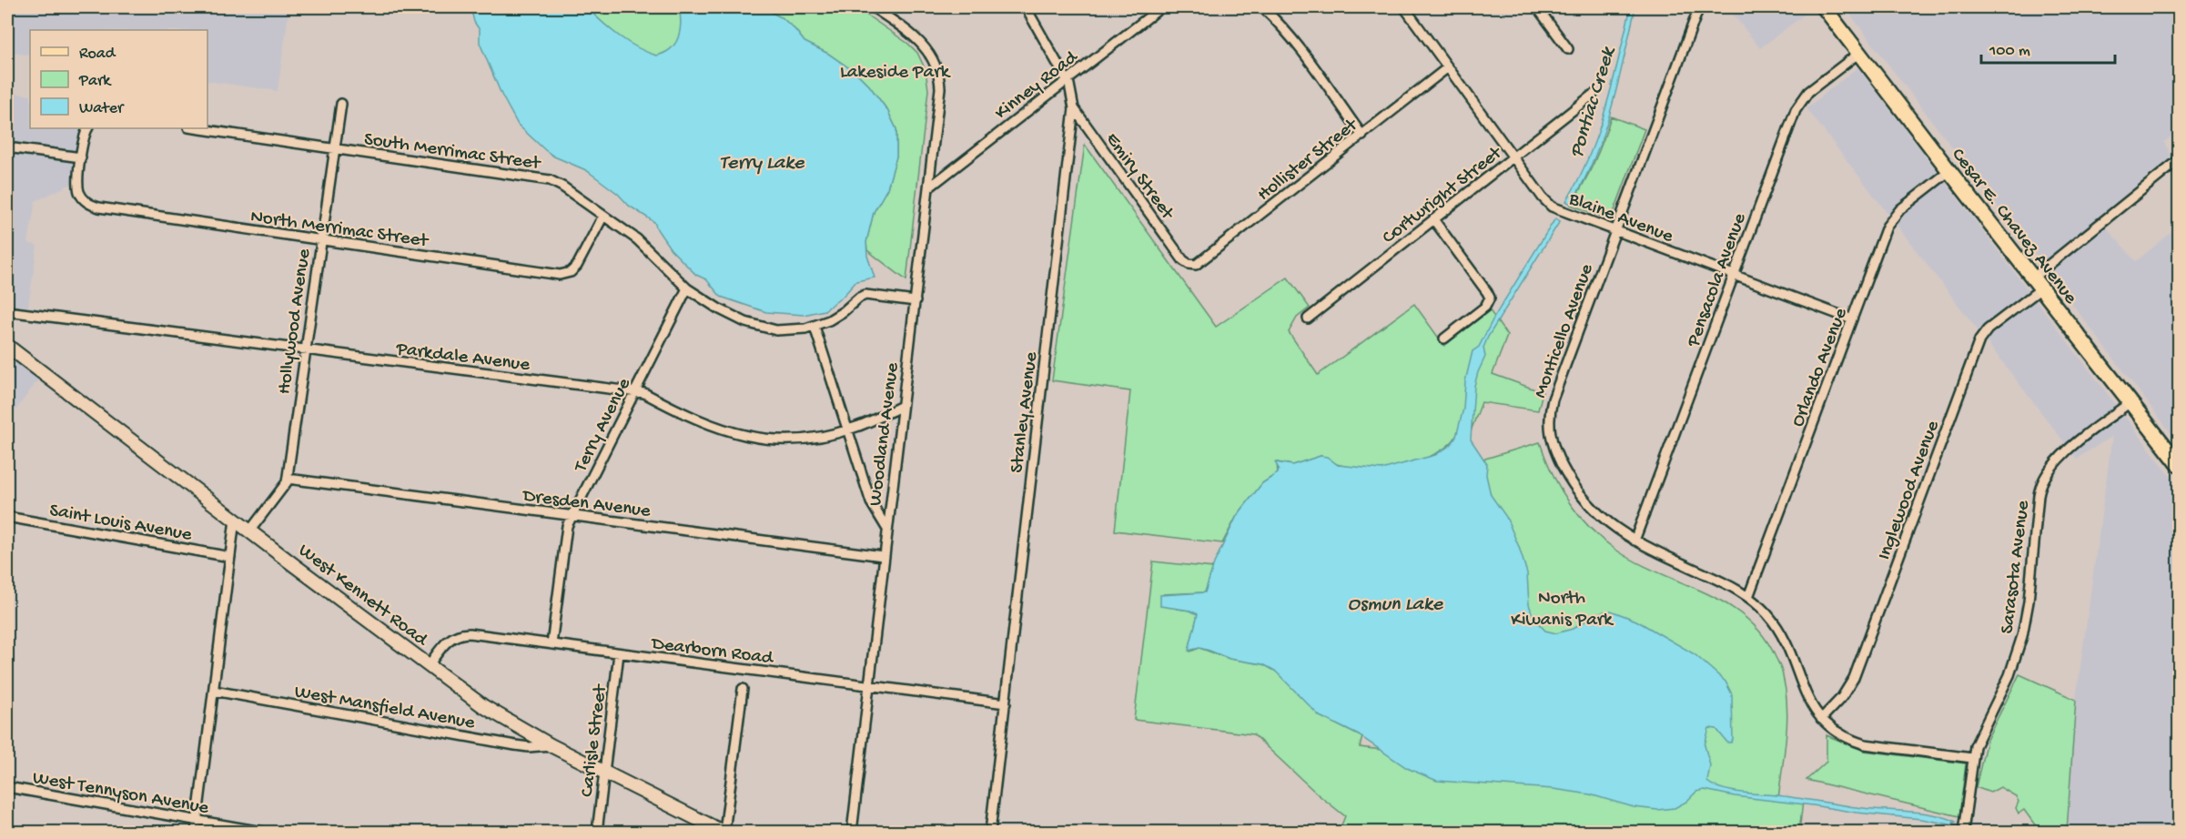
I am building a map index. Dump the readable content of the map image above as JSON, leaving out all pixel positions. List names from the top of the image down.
{
  "streets": {
    "main road": ["Cesar E. Chavez Avenue"],
    "street": [
      "Kinney Road",
      "South Merrimac Street",
      "Hollister Street",
      "Emiry Street",
      "Cortwright Street",
      "Blaine Avenue",
      "North Merrimac Street",
      "Pensacola Avenue",
      "Hollywood Avenue",
      "Monticello Avenue",
      "Parkdale Avenue",
      "Orlando Avenue",
      "Stanley Avenue",
      "Terry Avenue",
      "Woodland Avenue",
      "Inglewood Avenue",
      "Dresden Avenue",
      "Saint Louis Avenue",
      "Sarasota Avenue",
      "West Kennett Road",
      "Dearborn Road",
      "West Mansfield Avenue",
      "Carlisle Street",
      "West Tennyson Avenue"
    ]
  },
  "crossings": [
    ["Kinney Road", "Stanley Avenue"],
    ["Kinney Road", "Woodland Avenue"],
    ["South Merrimac Street", "North Merrimac Street"],
    ["South Merrimac Street", "Hollywood Avenue"],
    ["South Merrimac Street", "Terry Avenue"],
    ["South Merrimac Street", "Woodland Avenue"],
    ["Hollister Street", "Emiry Street"],
    ["Hollister Street", "Blaine Avenue"],
    ["Emiry Street", "Stanley Avenue"],
    ["Cortwright Street", "Blaine Avenue"],
    ["Blaine Avenue", "Pensacola Avenue"],
    ["Blaine Avenue", "Monticello Avenue"],
    ["Blaine Avenue", "Orlando Avenue"],
    ["Cesar E. Chavez Avenue", "Pensacola Avenue"],
    ["Cesar E. Chavez Avenue", "Orlando Avenue"],
    ["Cesar E. Chavez Avenue", "Inglewood Avenue"],
    ["Cesar E. Chavez Avenue", "Sarasota Avenue"],
    ["North Merrimac Street", "Hollywood Avenue"],
    ["Pensacola Avenue", "Monticello Avenue"],
    ["Hollywood Avenue", "Parkdale Avenue"],
    ["Hollywood Avenue", "Dresden Avenue"],
    ["Hollywood Avenue", "West Kennett Road"],
    ["Monticello Avenue", "Orlando Avenue"],
    ["Monticello Avenue", "Inglewood Avenue"],
    ["Monticello Avenue", "Sarasota Avenue"],
    ["Parkdale Avenue", "Terry Avenue"],
    ["Parkdale Avenue", "Woodland Avenue"],
    ["Stanley Avenue", "Dearborn Road"],
    ["Terry Avenue", "Dresden Avenue"],
    ["Terry Avenue", "Dearborn Road"],
    ["Woodland Avenue", "Dresden Avenue"],
    ["Woodland Avenue", "Dearborn Road"],
    ["West Kennett Road", "Dearborn Road"],
    ["West Kennett Road", "West Mansfield Avenue"],
    ["West Kennett Road", "Carlisle Street"],
    ["Dearborn Road", "Carlisle Street"]
  ],
  "water": ["Pontiac Creek", "Terry Lake", "Osmun Lake"],
  "parks": ["Lakeside Park", "North Kiwanis Park"],
  "legend": ["Road", "Park", "Water"],
  "scale_bar": "100 m"
}
